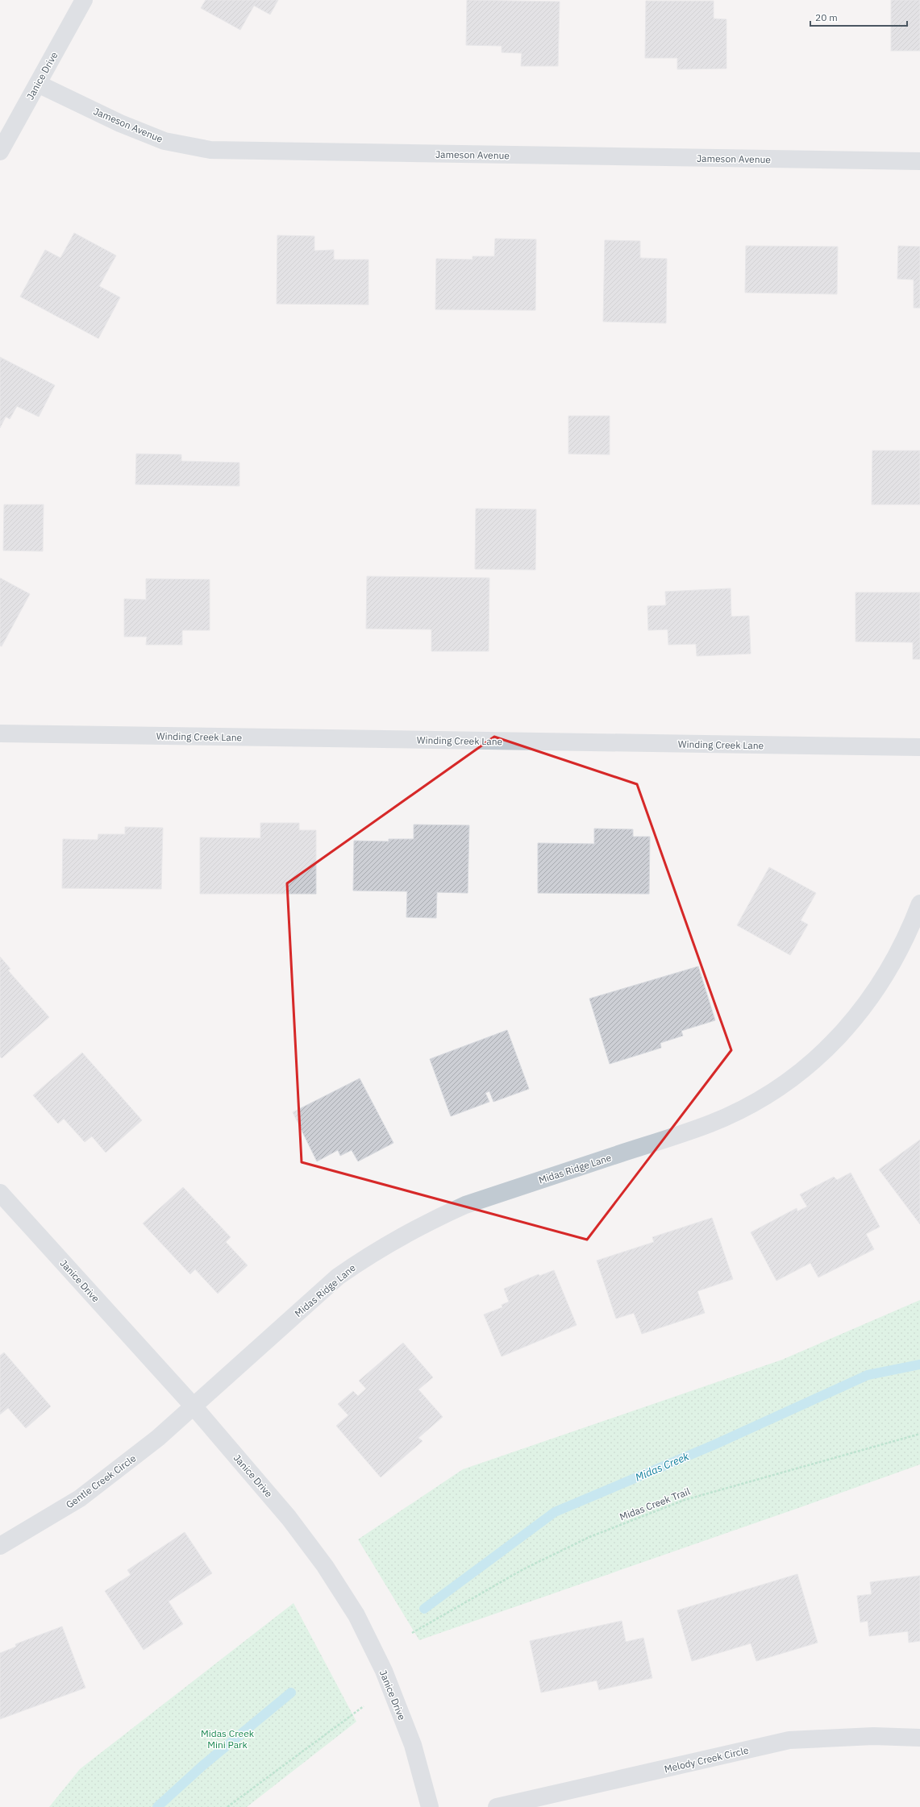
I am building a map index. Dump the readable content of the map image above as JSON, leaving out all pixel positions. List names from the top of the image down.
{
  "streets": {
    "street": [
      "Janice Drive",
      "Jameson Avenue",
      "Winding Creek Lane",
      "Midas Ridge Lane",
      "Gentle Creek Circle",
      "Melody Creek Circle"
    ],
    "path": ["Midas Creek Trail"]
  },
  "crossings": [
    ["Janice Drive", "Jameson Avenue"],
    ["Janice Drive", "Midas Ridge Lane"],
    ["Janice Drive", "Gentle Creek Circle"],
    ["Midas Ridge Lane", "Gentle Creek Circle"]
  ],
  "water": ["Midas Creek"],
  "parks": ["Midas Creek Mini Park"],
  "scale_bar": "20 m"
}
